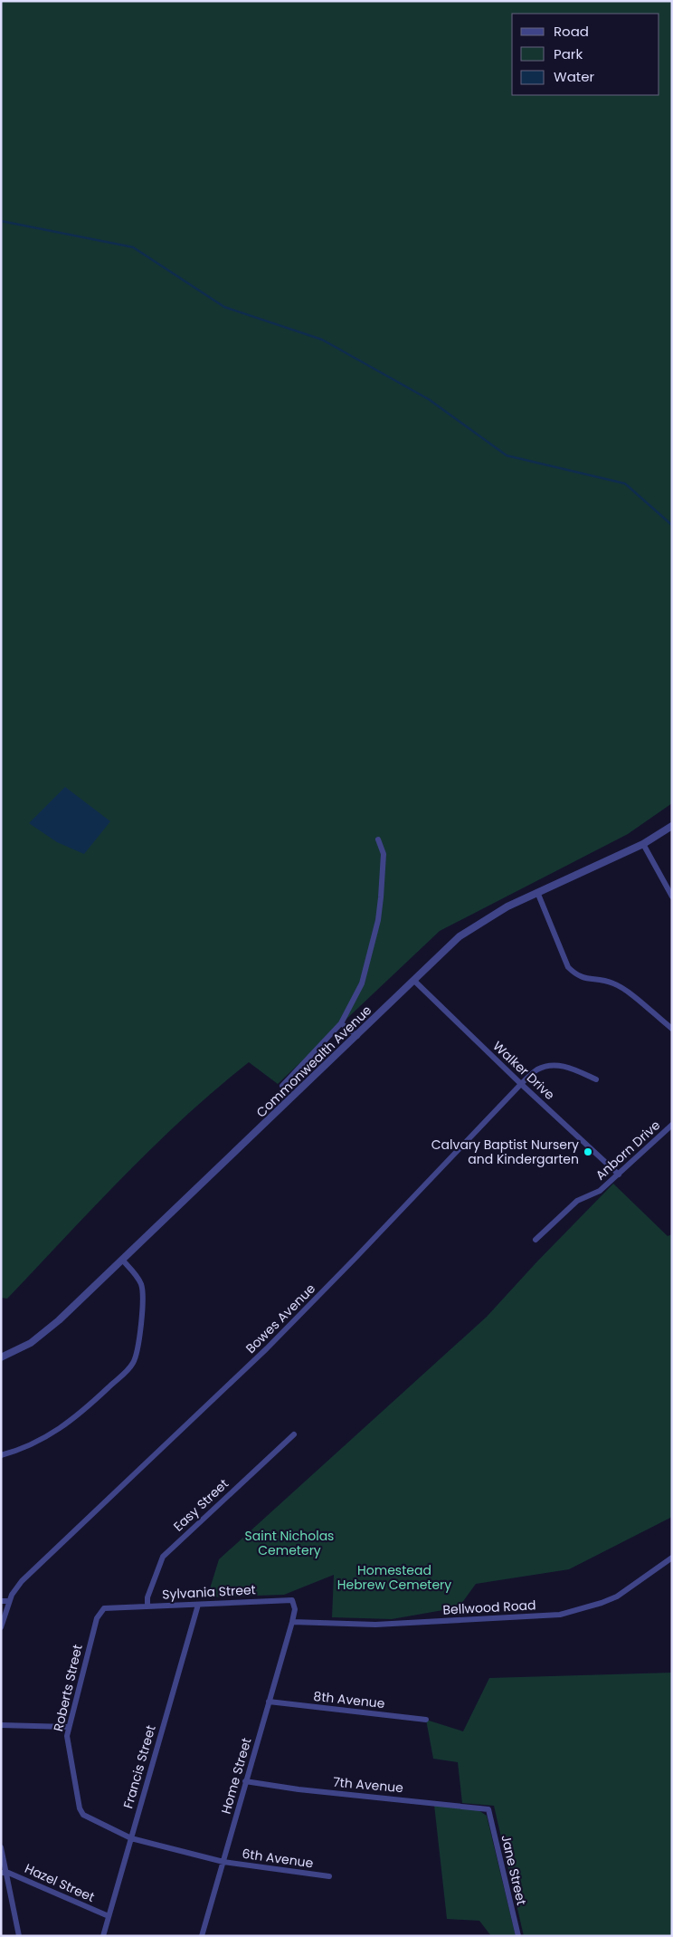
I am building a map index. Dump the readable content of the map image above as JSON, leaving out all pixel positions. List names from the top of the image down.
{
  "streets": {
    "street": [
      "Commonwealth Avenue",
      "Walker Drive",
      "Anborn Drive",
      "Bowes Avenue",
      "Easy Street",
      "Sylvania Street",
      "Bellwood Road",
      "Roberts Street",
      "8th Avenue",
      "Francis Street",
      "Home Street",
      "7th Avenue",
      "6th Avenue",
      "Jane Street",
      "Hazel Street"
    ]
  },
  "crossings": [
    ["Commonwealth Avenue", "Walker Drive"],
    ["Walker Drive", "Anborn Drive"],
    ["Walker Drive", "Bowes Avenue"],
    ["Easy Street", "Sylvania Street"],
    ["Sylvania Street", "Bellwood Road"],
    ["Sylvania Street", "Roberts Street"],
    ["Sylvania Street", "Francis Street"],
    ["Sylvania Street", "Home Street"],
    ["Bellwood Road", "Home Street"],
    ["Roberts Street", "Francis Street"],
    ["Roberts Street", "Home Street"],
    ["Roberts Street", "6th Avenue"],
    ["8th Avenue", "Home Street"],
    ["Francis Street", "Hazel Street"],
    ["Home Street", "7th Avenue"],
    ["Home Street", "6th Avenue"],
    ["7th Avenue", "Jane Street"]
  ],
  "parks": ["Saint Nicholas Cemetery", "Homestead Hebrew Cemetery"],
  "places": ["Calvary Baptist Nursery and Kindergarten"],
  "legend": ["Road", "Park", "Water"]
}
